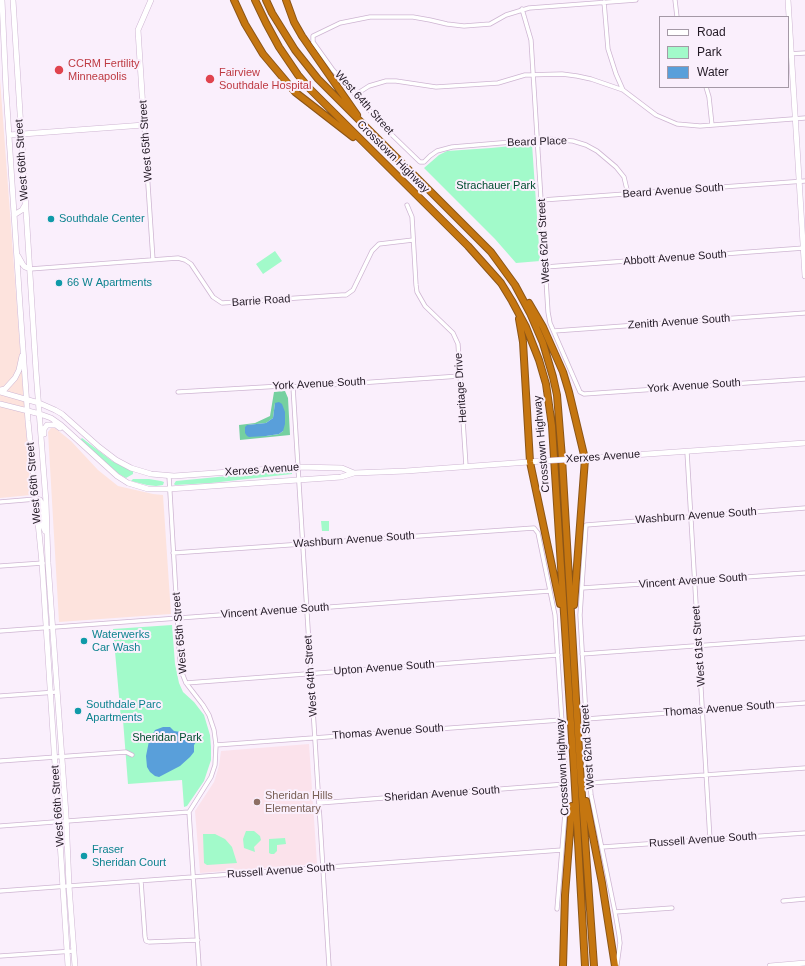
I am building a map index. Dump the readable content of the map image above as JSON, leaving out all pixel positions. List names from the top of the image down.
{
  "streets": {
    "highway": ["Crosstown Highway"],
    "main road": ["West 65th Street", "West 66th Street", "Xerxes Avenue"],
    "street": [
      "West 64th Street",
      "Beard Place",
      "Beard Avenue South",
      "West 62nd Street",
      "Abbott Avenue South",
      "Barrie Road",
      "Zenith Avenue South",
      "York Avenue South",
      "Heritage Drive",
      "Washburn Avenue South",
      "Vincent Avenue South",
      "West 61st Street",
      "Upton Avenue South",
      "Thomas Avenue South",
      "Sheridan Avenue South",
      "Russell Avenue South"
    ]
  },
  "crossings": [
    ["West 64th Street", "Beard Place"],
    ["West 64th Street", "West 62nd Street"],
    ["West 64th Street", "York Avenue South"],
    ["West 64th Street", "Xerxes Avenue"],
    ["West 64th Street", "Washburn Avenue South"],
    ["West 64th Street", "Vincent Avenue South"],
    ["West 64th Street", "Upton Avenue South"],
    ["West 64th Street", "Thomas Avenue South"],
    ["West 64th Street", "Sheridan Avenue South"],
    ["West 64th Street", "Russell Avenue South"],
    ["West 65th Street", "Barrie Road"],
    ["West 65th Street", "Xerxes Avenue"],
    ["West 65th Street", "Washburn Avenue South"],
    ["West 65th Street", "Vincent Avenue South"],
    ["West 65th Street", "Upton Avenue South"],
    ["West 65th Street", "Thomas Avenue South"],
    ["Beard Place", "Beard Avenue South"],
    ["Beard Place", "West 62nd Street"],
    ["West 66th Street", "Barrie Road"],
    ["West 66th Street", "Vincent Avenue South"],
    ["West 66th Street", "Russell Avenue South"],
    ["Beard Avenue South", "West 62nd Street"],
    ["West 62nd Street", "Abbott Avenue South"],
    ["West 62nd Street", "Zenith Avenue South"],
    ["West 62nd Street", "York Avenue South"],
    ["West 62nd Street", "Washburn Avenue South"],
    ["West 62nd Street", "Vincent Avenue South"],
    ["West 62nd Street", "Thomas Avenue South"],
    ["West 62nd Street", "Russell Avenue South"],
    ["Barrie Road", "Heritage Drive"],
    ["York Avenue South", "Heritage Drive"],
    ["Heritage Drive", "Xerxes Avenue"],
    ["Xerxes Avenue", "West 61st Street"],
    ["Washburn Avenue South", "Vincent Avenue South"],
    ["Washburn Avenue South", "West 61st Street"],
    ["Vincent Avenue South", "West 61st Street"],
    ["West 61st Street", "Thomas Avenue South"],
    ["West 61st Street", "Russell Avenue South"]
  ],
  "parks": ["Strachauer Park", "Sheridan Park"],
  "places": [
    "CCRM Fertility Minneapolis",
    "Fairview Southdale Hospital",
    "Southdale Center",
    "66 W Apartments",
    "Waterwerks Car Wash",
    "Southdale Parc Apartments",
    "Sheridan Hills Elementary",
    "Fraser Sheridan Court"
  ],
  "legend": ["Road", "Park", "Water"]
}
